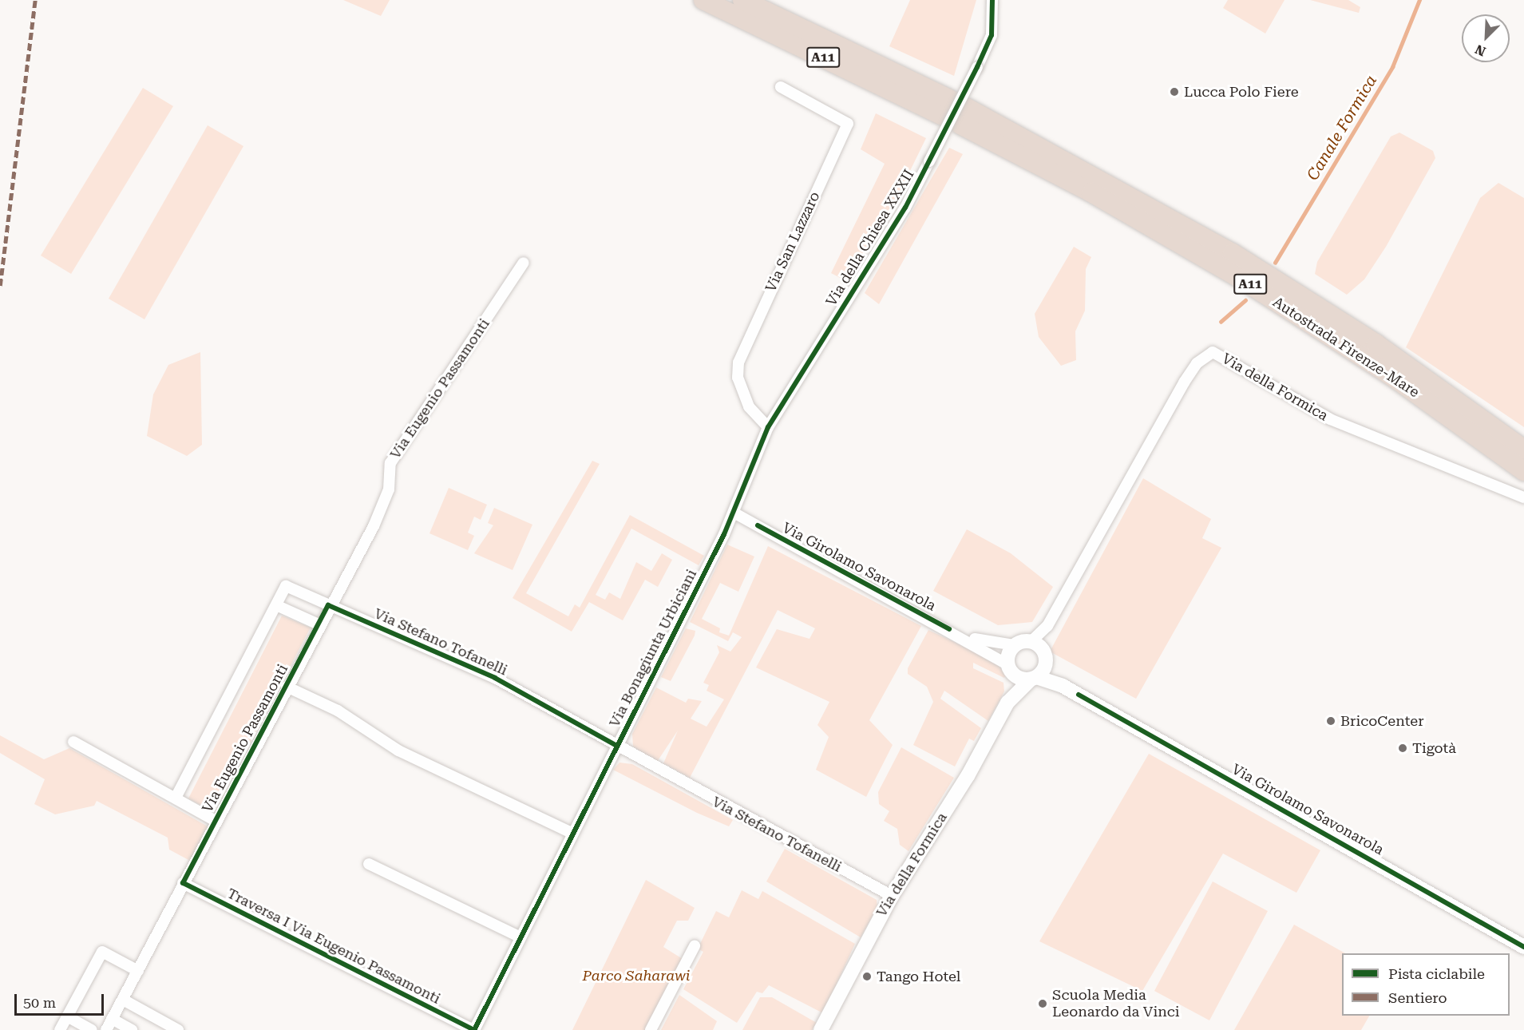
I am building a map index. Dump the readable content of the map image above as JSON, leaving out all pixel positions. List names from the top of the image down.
{
  "streets": {
    "highway": ["A11", "Autostrada Firenze-Mare"],
    "street": [
      "Via della Chiesa XXXII",
      "Via San Lazzaro",
      "Via della Formica",
      "Via Eugenio Passamonti",
      "Via Girolamo Savonarola",
      "Via Stefano Tofanelli",
      "Via Bonagiunta Urbiciani",
      "Traversa I Via Eugenio Passamonti"
    ]
  },
  "crossings": [
    ["Via della Chiesa XXXII", "Via San Lazzaro"],
    ["Via della Chiesa XXXII", "Via Bonagiunta Urbiciani"],
    ["Via San Lazzaro", "Via Bonagiunta Urbiciani"],
    ["Via della Formica", "Via Girolamo Savonarola"],
    ["Via della Formica", "Via Stefano Tofanelli"],
    ["Via Eugenio Passamonti", "Via Stefano Tofanelli"],
    ["Via Eugenio Passamonti", "Traversa I Via Eugenio Passamonti"],
    ["Via Girolamo Savonarola", "Via Bonagiunta Urbiciani"],
    ["Via Stefano Tofanelli", "Via Bonagiunta Urbiciani"],
    ["Via Bonagiunta Urbiciani", "Traversa I Via Eugenio Passamonti"]
  ],
  "water": ["Canale Formica"],
  "parks": ["Parco Saharawi"],
  "places": [
    "Lucca Polo Fiere",
    "BricoCenter",
    "Tigotà",
    "Tango Hotel",
    "Scuola Media Leonardo da Vinci"
  ],
  "legend": ["Pista ciclabile", "Sentiero"],
  "scale_bar": "50 m",
  "north": "bottom left"
}
